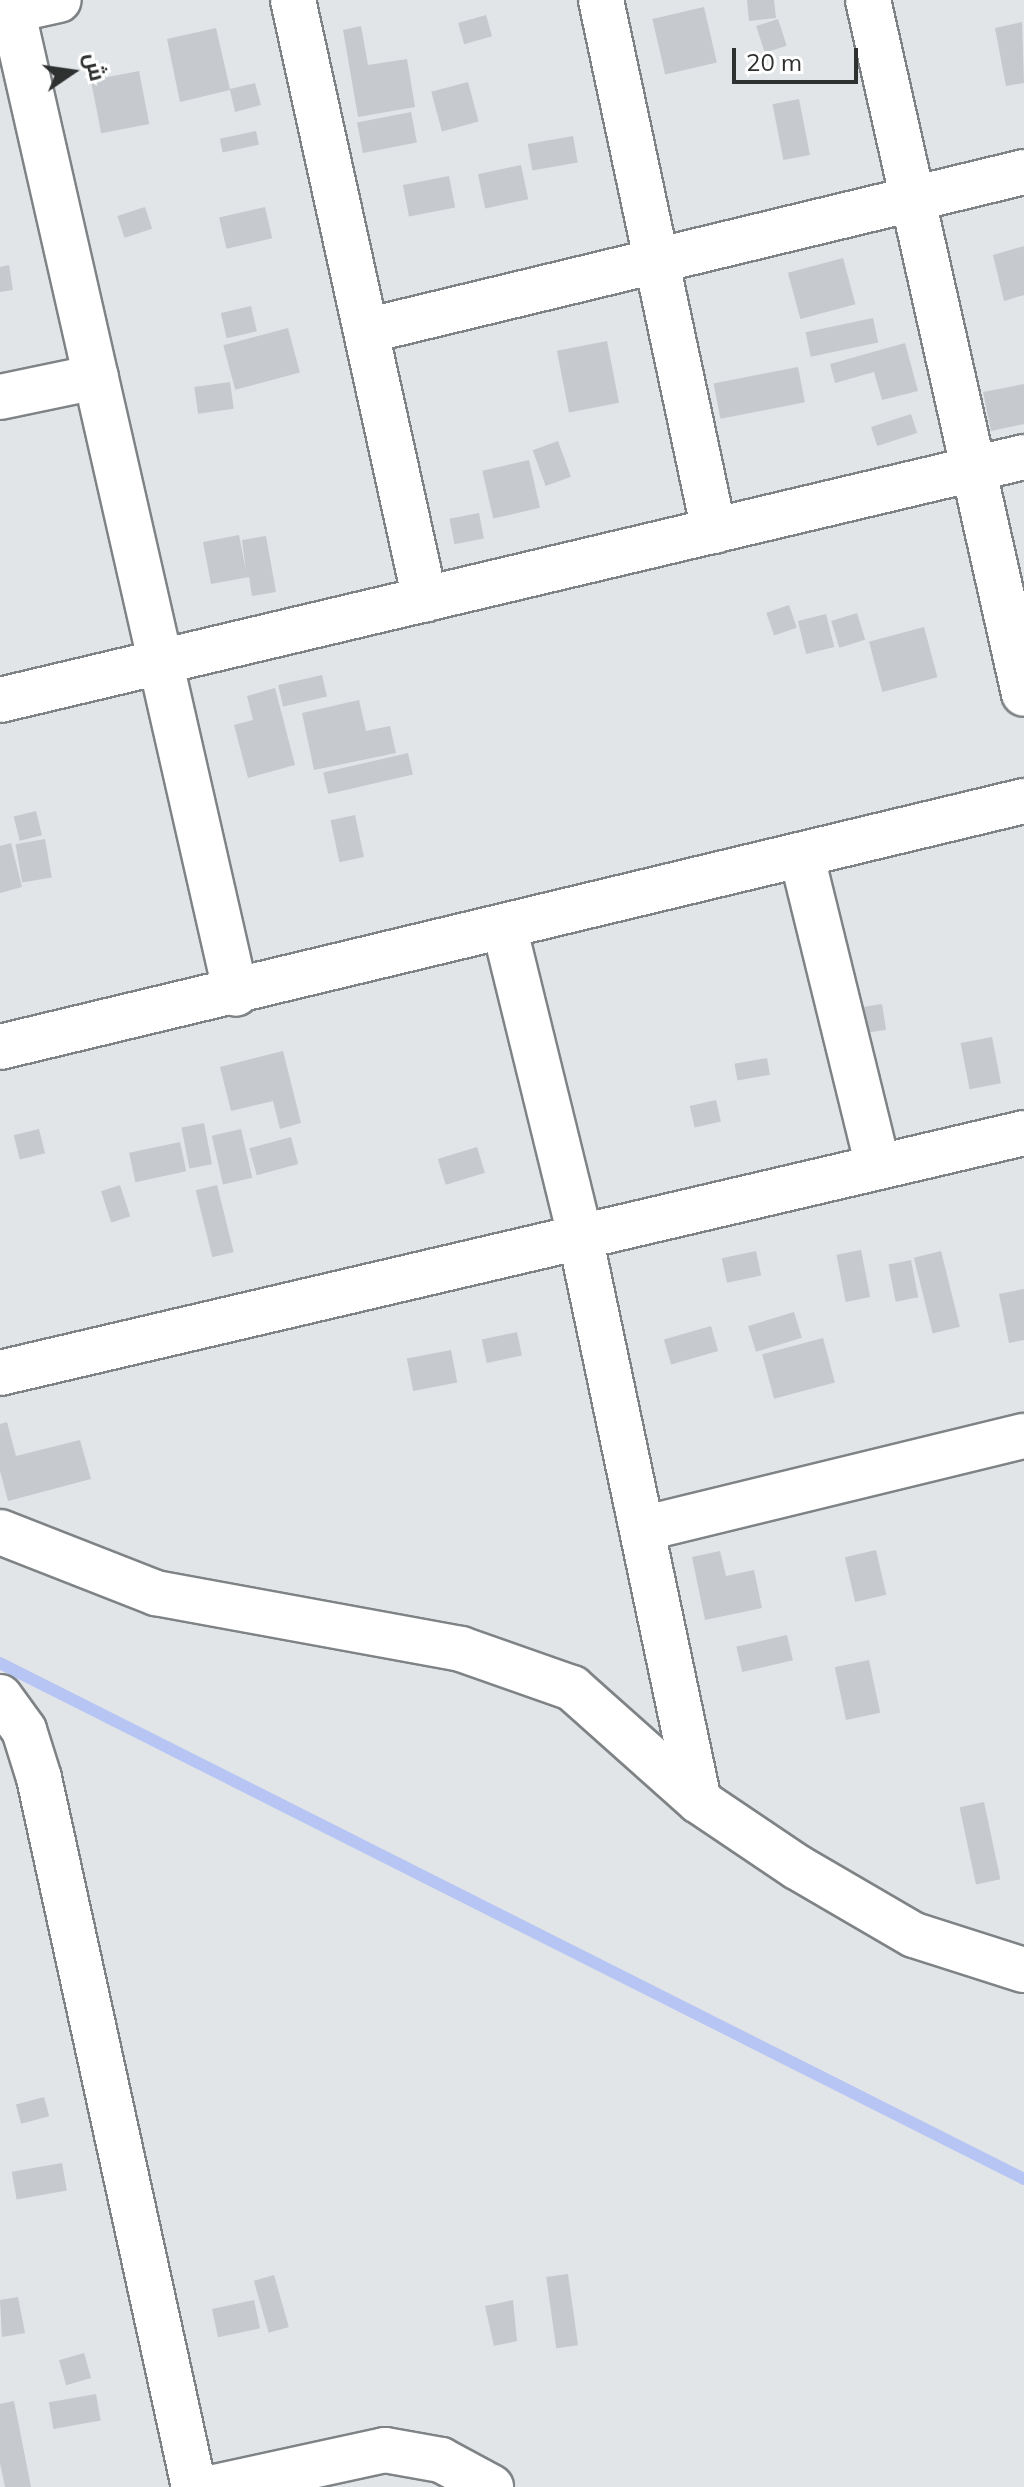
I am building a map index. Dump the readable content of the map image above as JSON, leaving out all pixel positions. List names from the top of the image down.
{
  "scale_bar": "20 m",
  "north": "right"
}
